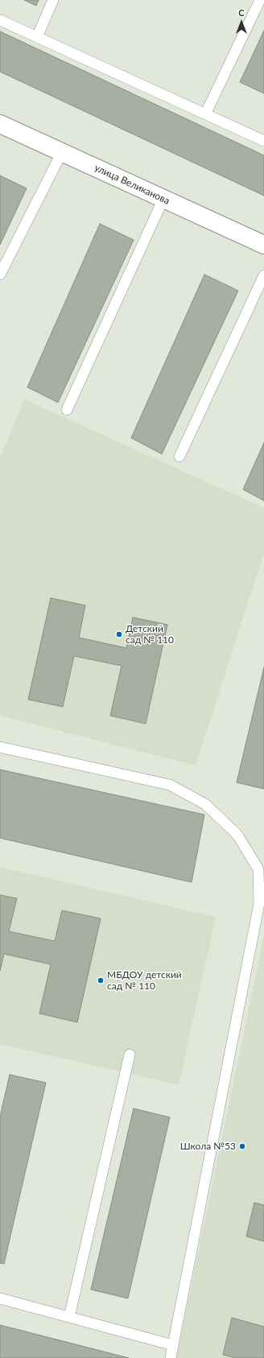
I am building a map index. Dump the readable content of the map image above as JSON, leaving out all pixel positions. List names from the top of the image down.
{
  "streets": {
    "street": ["улица Великанова"]
  },
  "places": ["Детский сад № 110", "МБДОУ детский сад № 110", "Школа №53"],
  "north": "top"
}
